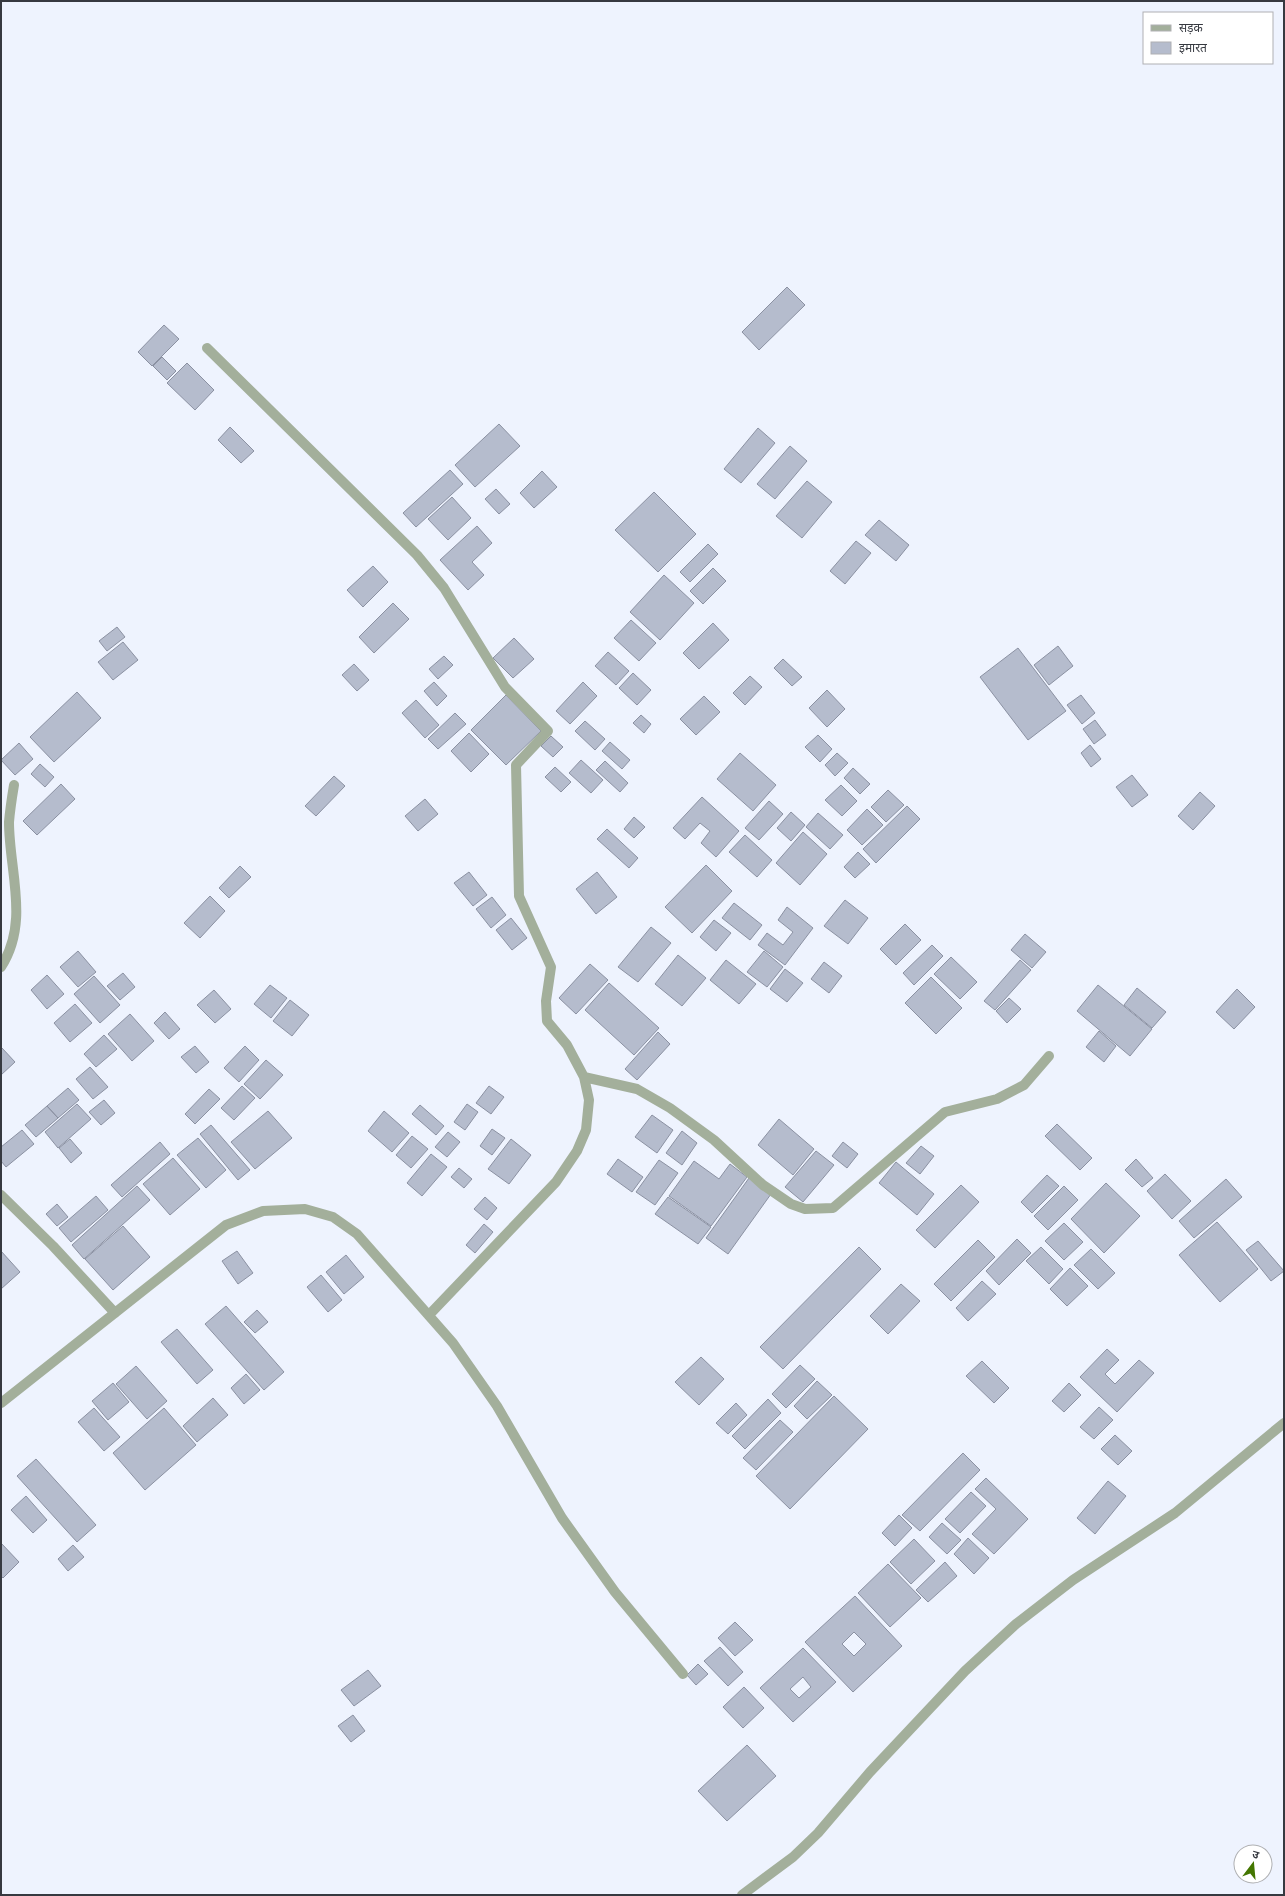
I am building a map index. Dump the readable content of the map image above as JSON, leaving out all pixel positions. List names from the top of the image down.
{
  "legend": ["सड़क", "इमारत"],
  "north": "top"
}
